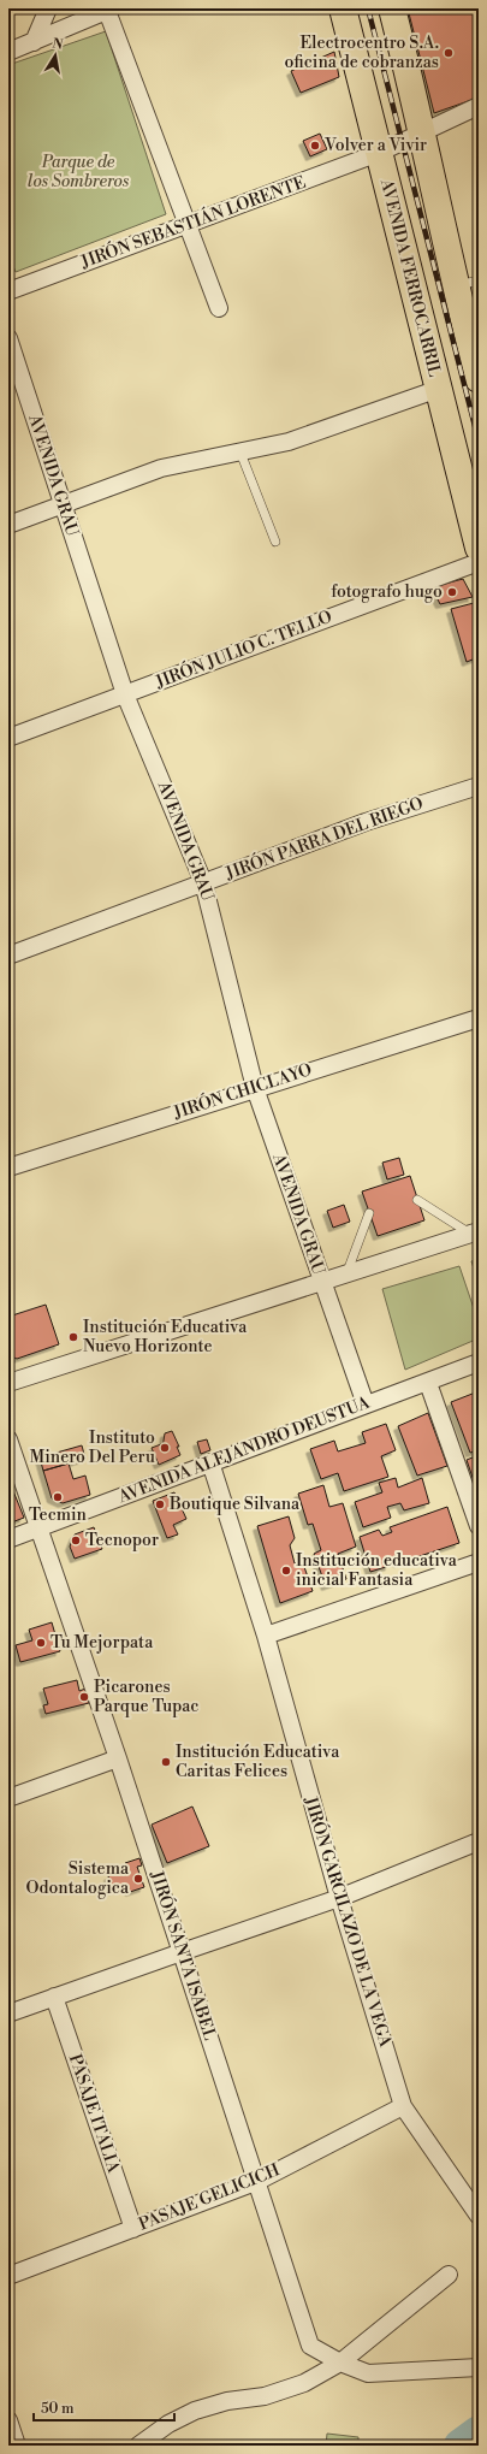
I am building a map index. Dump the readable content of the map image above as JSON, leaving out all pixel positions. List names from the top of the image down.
{
  "streets": {
    "main road": ["AVENIDA FERROCARRIL"],
    "street": [
      "JIRÓN SEBASTIÁN LORENTE",
      "AVENIDA GRAU",
      "JIRÓN JULIO C. TELLO",
      "JIRÓN PARRA DEL RIEGO",
      "JIRÓN CHICLAYO",
      "AVENIDA ALEJANDRO DEUSTUA",
      "JIRÓN GARCILAZO DE LA VEGA",
      "JIRÓN SANTA ISABEL",
      "PASAJE ITALIA",
      "PASAJE GELICICH"
    ]
  },
  "crossings": [
    ["JIRÓN SEBASTIÁN LORENTE", "AVENIDA FERROCARRIL"],
    ["AVENIDA GRAU", "JIRÓN JULIO C. TELLO"],
    ["AVENIDA GRAU", "JIRÓN PARRA DEL RIEGO"],
    ["AVENIDA GRAU", "JIRÓN CHICLAYO"],
    ["AVENIDA GRAU", "AVENIDA ALEJANDRO DEUSTUA"],
    ["AVENIDA ALEJANDRO DEUSTUA", "JIRÓN GARCILAZO DE LA VEGA"],
    ["AVENIDA ALEJANDRO DEUSTUA", "JIRÓN SANTA ISABEL"],
    ["JIRÓN GARCILAZO DE LA VEGA", "PASAJE GELICICH"],
    ["JIRÓN SANTA ISABEL", "PASAJE GELICICH"],
    ["PASAJE ITALIA", "PASAJE GELICICH"]
  ],
  "parks": ["Parque de los Sombreros"],
  "places": [
    "Electrocentro S.A. oficina de cobranzas",
    "Volver a Vivir",
    "fotografo hugo",
    "Institución Educativa Nuevo Horizonte",
    "Instituto Minero Del Peru",
    "Tecmin",
    "Boutique Silvana",
    "Tecnopor",
    "Institución educativa inicial Fantasia",
    "Tu Mejorpata",
    "Picarones Parque Tupac",
    "Institución Educativa Caritas Felices",
    "Sistema Odontalogica"
  ],
  "scale_bar": "50 m",
  "north": "top"
}
